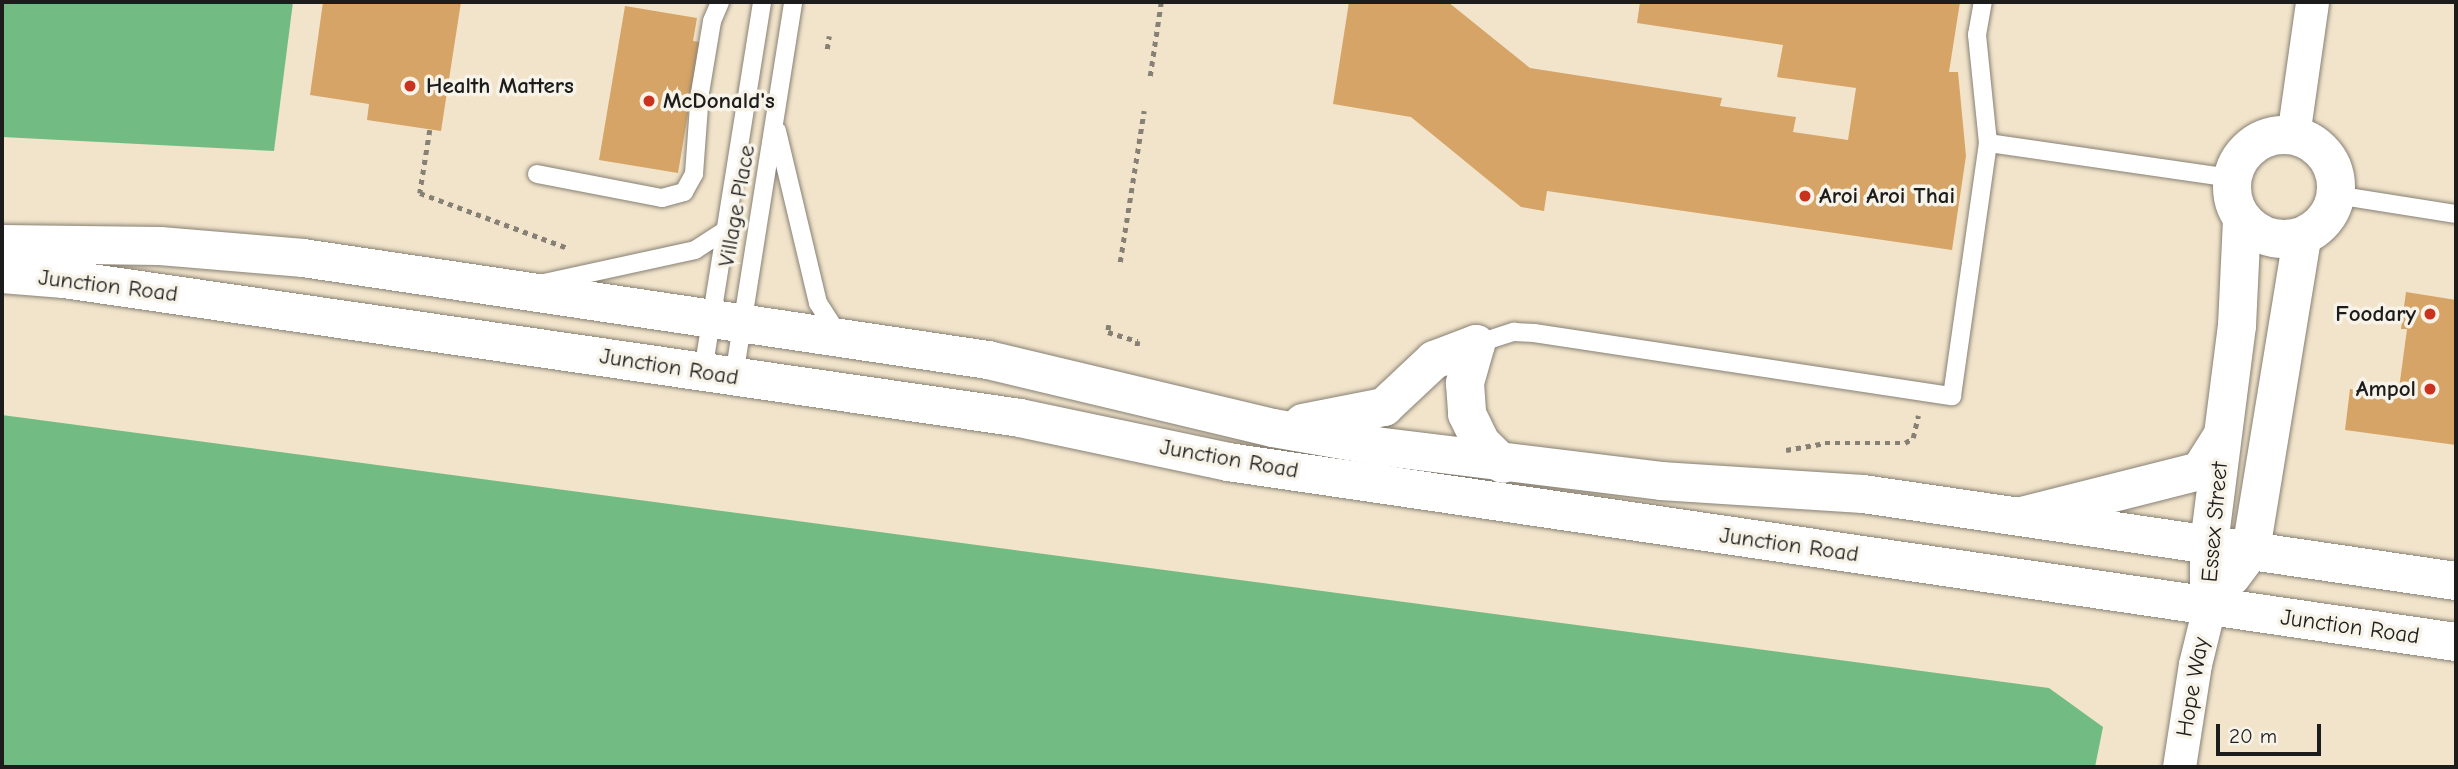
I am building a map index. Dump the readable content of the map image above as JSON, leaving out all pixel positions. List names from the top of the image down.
{
  "streets": {
    "main road": ["Junction Road", "Essex Street"],
    "street": ["Hope Way"],
    "lane": ["Village Place"]
  },
  "crossings": [
    ["Village Place", "Junction Road"],
    ["Junction Road", "Essex Street"],
    ["Junction Road", "Hope Way"],
    ["Essex Street", "Hope Way"]
  ],
  "places": [
    "Health Matters",
    "McDonald's",
    "Aroi Aroi Thai",
    "Foodary",
    "Ampol"
  ],
  "scale_bar": "20 m"
}
